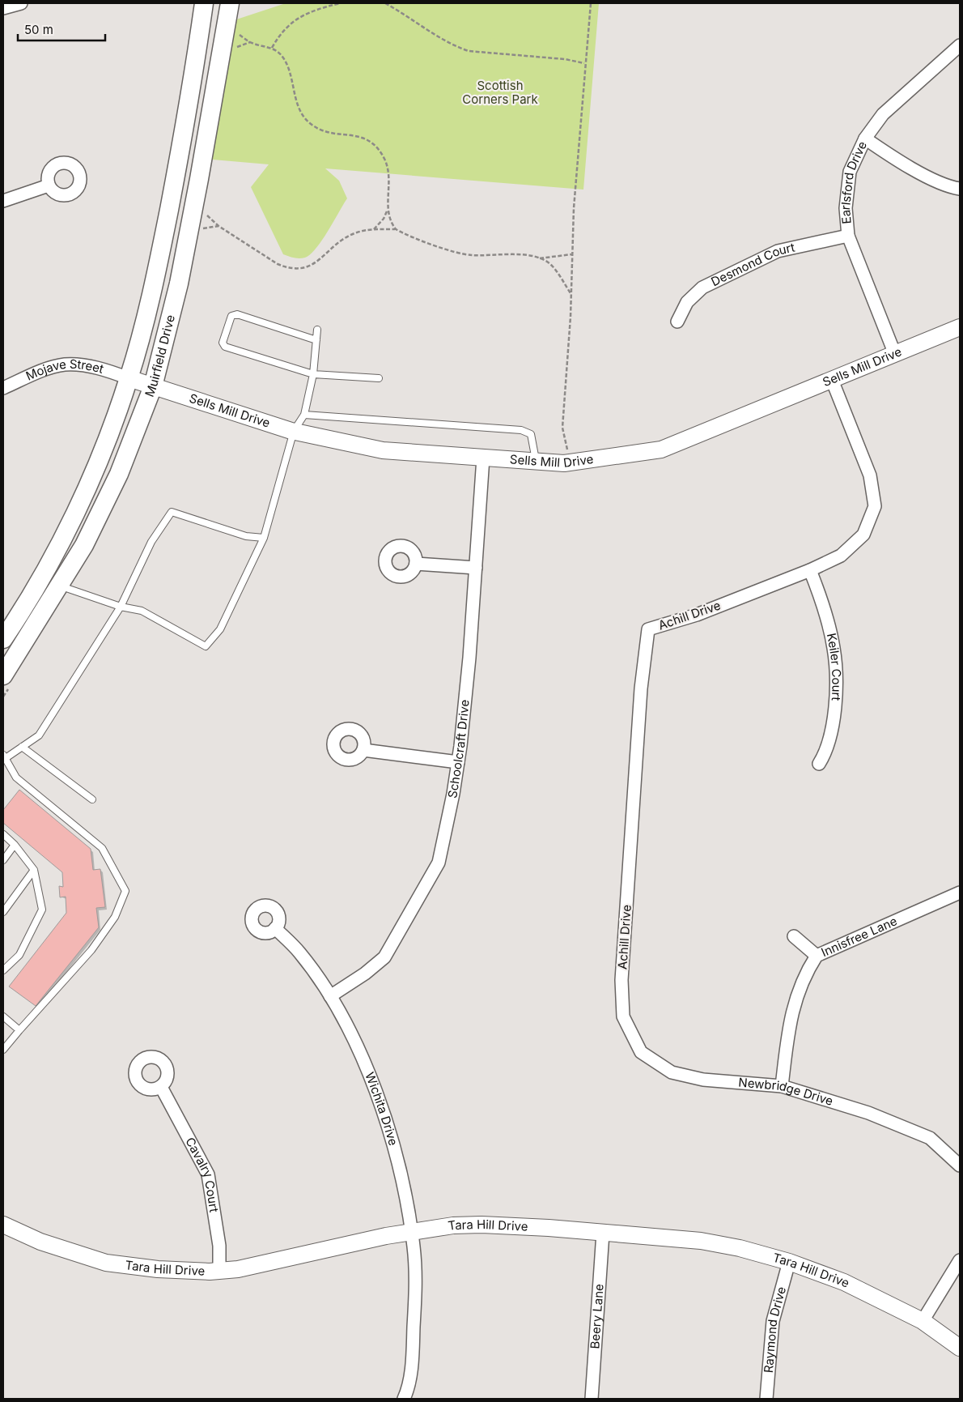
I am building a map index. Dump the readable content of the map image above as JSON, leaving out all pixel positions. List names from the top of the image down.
{
  "streets": {
    "main road": ["Muirfield Drive"],
    "street": [
      "Earlsford Drive",
      "Desmond Court",
      "Sells Mill Drive",
      "Mojave Street",
      "Achill Drive",
      "Keiler Court",
      "Schoolcraft Drive",
      "Innisfree Lane",
      "Newbridge Drive",
      "Wichita Drive",
      "Cavalry Court",
      "Tara Hill Drive",
      "Beery Lane",
      "Raymond Drive"
    ]
  },
  "crossings": [
    ["Earlsford Drive", "Desmond Court"],
    ["Earlsford Drive", "Sells Mill Drive"],
    ["Muirfield Drive", "Sells Mill Drive"],
    ["Muirfield Drive", "Mojave Street"],
    ["Sells Mill Drive", "Mojave Street"],
    ["Sells Mill Drive", "Achill Drive"],
    ["Sells Mill Drive", "Schoolcraft Drive"],
    ["Achill Drive", "Keiler Court"],
    ["Achill Drive", "Newbridge Drive"],
    ["Schoolcraft Drive", "Wichita Drive"],
    ["Innisfree Lane", "Newbridge Drive"],
    ["Wichita Drive", "Tara Hill Drive"],
    ["Cavalry Court", "Tara Hill Drive"],
    ["Tara Hill Drive", "Beery Lane"],
    ["Tara Hill Drive", "Raymond Drive"]
  ],
  "parks": ["Scottish Corners Park"],
  "scale_bar": "50 m"
}
